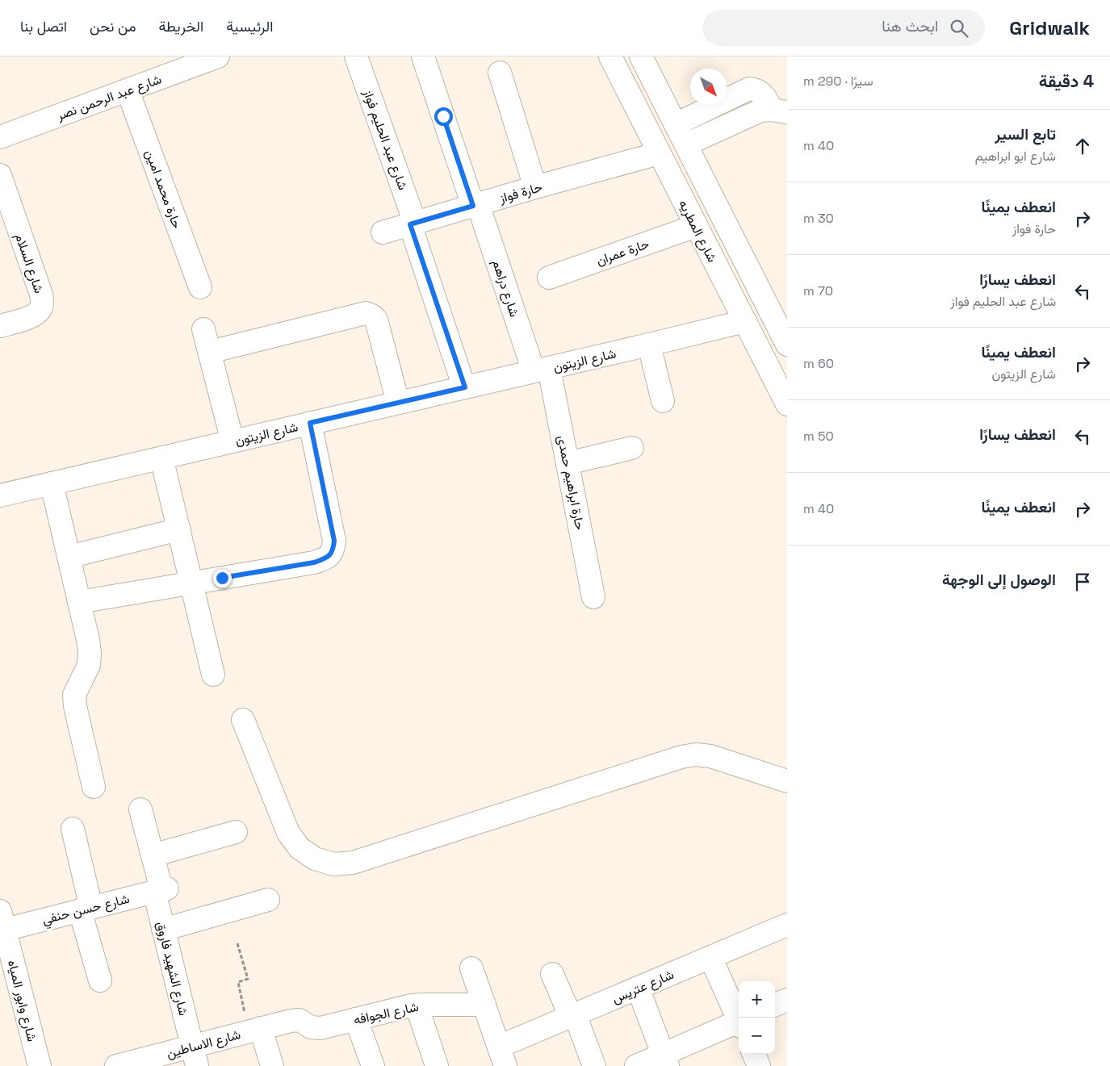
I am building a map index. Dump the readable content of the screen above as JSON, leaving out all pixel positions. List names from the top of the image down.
{
  "streets": {
    "street": [
      "شارع عبد الرحمن نصر",
      "شارع عبد الحليم فواز",
      "حارة محمد امين",
      "حارة فواز",
      "شارع المطريه",
      "حارة عمران",
      "شارع السلام",
      "شارع دراهم",
      "شارع الزيتون",
      "حارة ابراهيم حمدى",
      "شارع حسن حنفي",
      "شارع الشهيد فاروق",
      "شارع عتريس",
      "شارع وابور المياه",
      "شارع الجوافه",
      "شارع الاساطين"
    ]
  },
  "crossings": [
    ["شارع عبد الرحمن نصر", "حارة محمد امين"],
    ["شارع عبد الحليم فواز", "حارة فواز"],
    ["شارع عبد الحليم فواز", "شارع الزيتون"],
    ["حارة فواز", "شارع المطريه"],
    ["حارة فواز", "شارع دراهم"],
    ["شارع المطريه", "حارة عمران"],
    ["شارع المطريه", "شارع الزيتون"],
    ["شارع دراهم", "شارع الزيتون"],
    ["شارع دراهم", "حارة ابراهيم حمدى"],
    ["شارع الزيتون", "حارة ابراهيم حمدى"],
    ["شارع حسن حنفي", "شارع الشهيد فاروق"],
    ["شارع حسن حنفي", "شارع وابور المياه"],
    ["شارع الشهيد فاروق", "شارع الاساطين"],
    ["شارع الجوافه", "شارع الاساطين"]
  ],
  "north": "bottom right",
  "page": {
    "header": "Gridwalk",
    "search": "ابحث هنا",
    "nav": [
      "الرئيسية",
      "الخريطة",
      "من نحن",
      "اتصل بنا"
    ],
    "heading": ["4 دقيقة", "سيرًا · 290 m"],
    "list": [
      ["تابع السير", "شارع ابو ابراهيم", "40 m"],
      ["انعطف يمينًا", "حارة فواز", "30 m"],
      ["انعطف يسارًا", "شارع عبد الحليم فواز", "70 m"],
      ["انعطف يمينًا", "شارع الزيتون", "60 m"],
      ["انعطف يسارًا", "50 m"],
      ["انعطف يمينًا", "40 m"],
      "الوصول إلى الوجهة"
    ],
    "map_buttons": ["+", "−"]
  }
}
